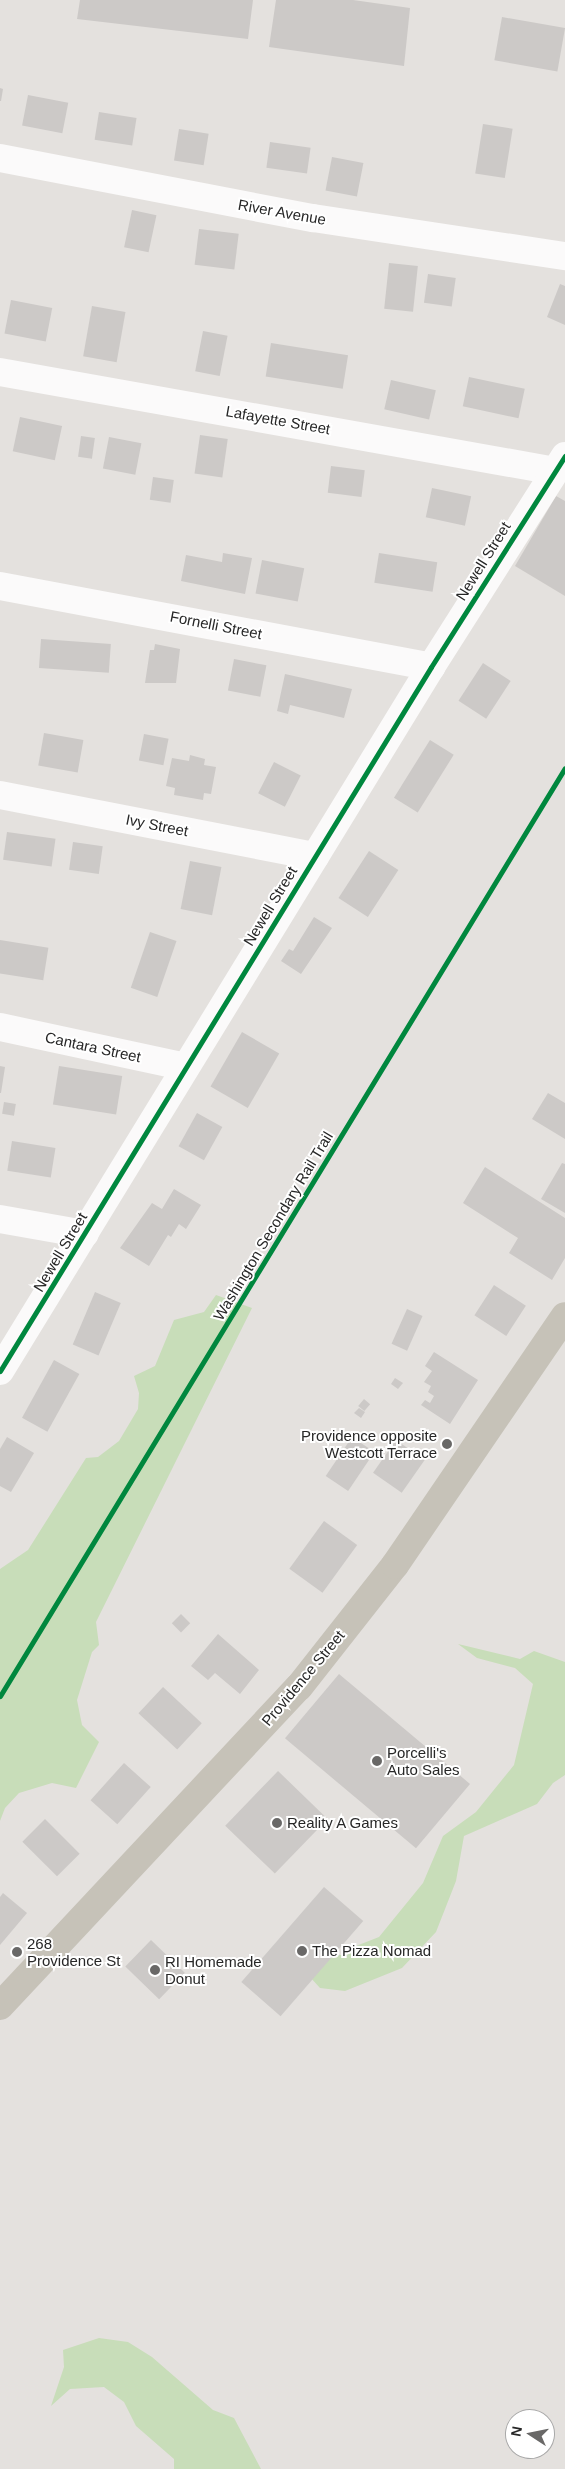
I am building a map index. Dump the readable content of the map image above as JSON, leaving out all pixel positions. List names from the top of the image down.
{
  "streets": {
    "main road": ["Providence Street"],
    "street": [
      "River Avenue",
      "Lafayette Street",
      "Newell Street",
      "Fornelli Street",
      "Ivy Street",
      "Cantara Street"
    ],
    "cycle path": ["Washington Secondary Rail Trail"]
  },
  "crossings": [
    ["Lafayette Street", "Newell Street"],
    ["Newell Street", "Fornelli Street"],
    ["Newell Street", "Ivy Street"],
    ["Newell Street", "Cantara Street"]
  ],
  "places": [
    "Providence opposite Westcott Terrace",
    "Porcelli's Auto Sales",
    "Reality A Games",
    "The Pizza Nomad",
    "268 Providence St",
    "RI Homemade Donut"
  ],
  "north": "left"
}
